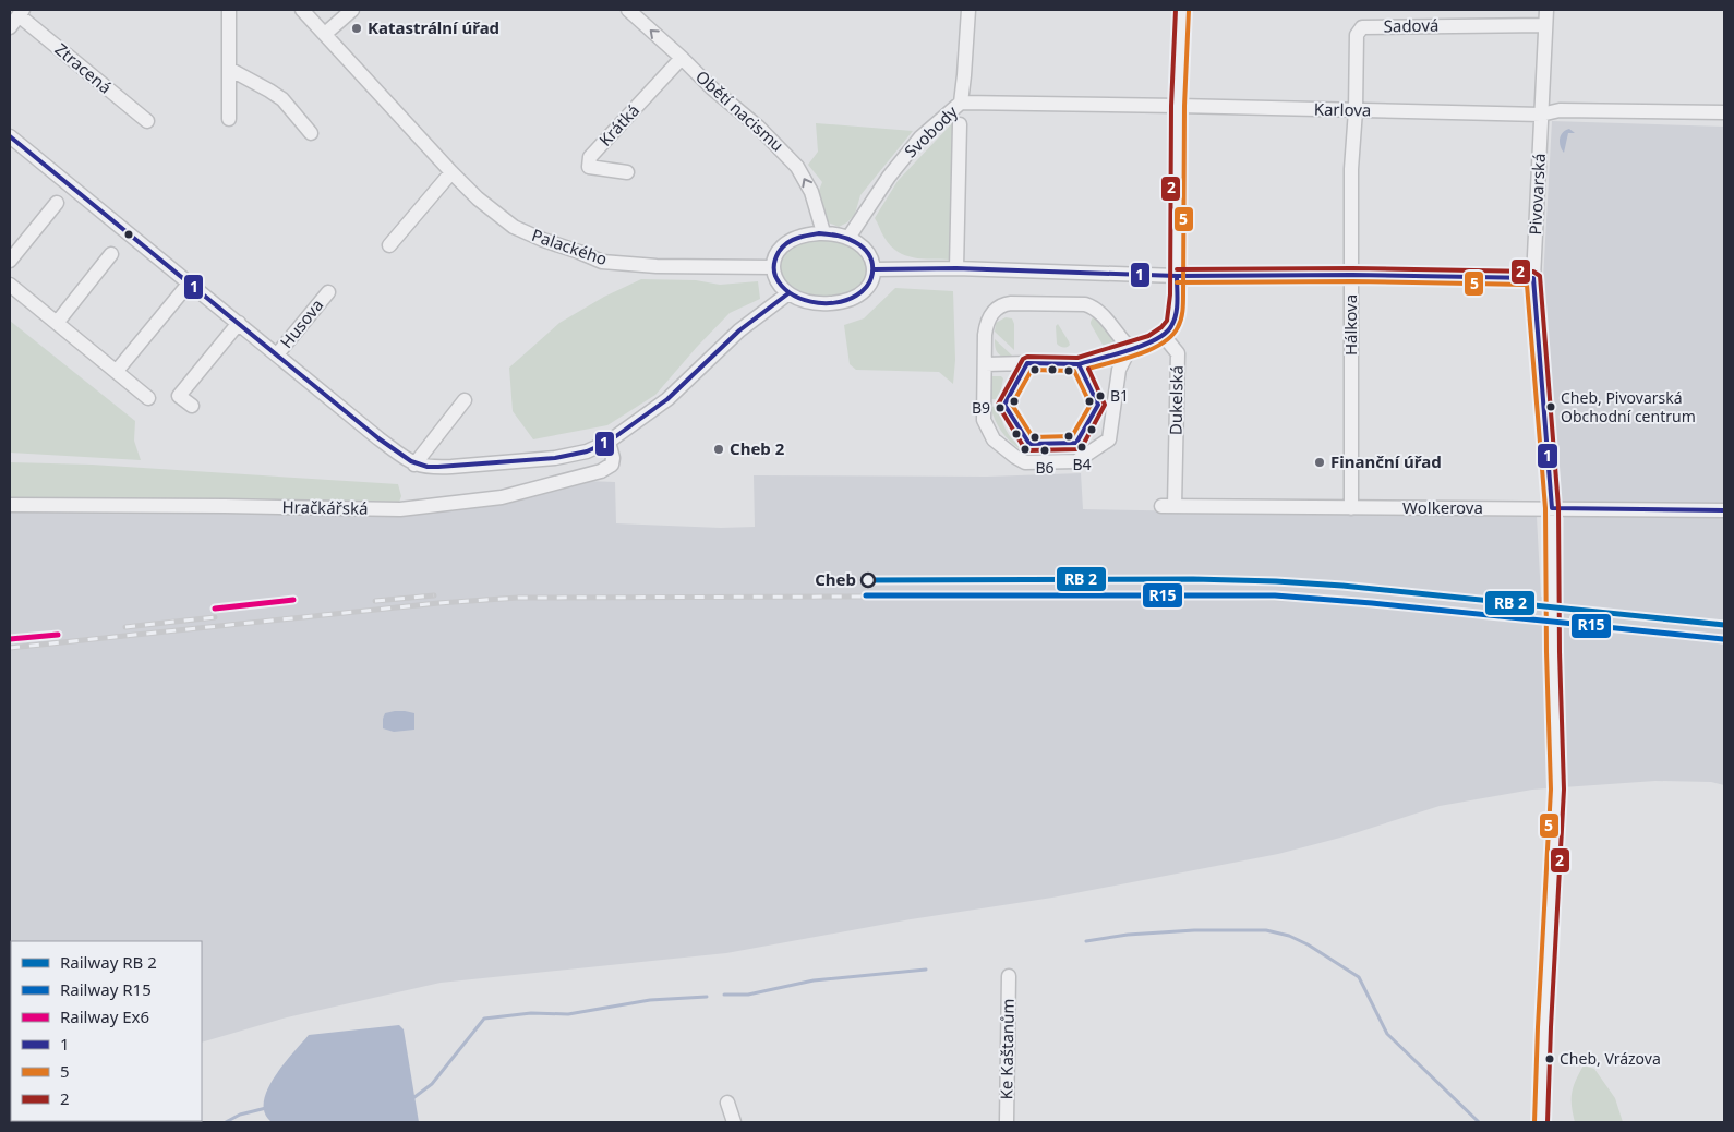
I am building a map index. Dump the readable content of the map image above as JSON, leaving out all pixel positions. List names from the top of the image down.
{
  "streets": {
    "street": [
      "Sadová",
      "Ztracená",
      "Karlova",
      "Obětí nacismu",
      "Krátká",
      "Svobody",
      "Pivovarská",
      "Palackého",
      "Husova",
      "Hálkova",
      "Dukelská",
      "Hračkářská",
      "Wolkerova",
      "Ke Kaštanům"
    ]
  },
  "crossings": [
    ["Sadová", "Karlova"],
    ["Sadová", "Pivovarská"],
    ["Sadová", "Hálkova"],
    ["Karlova", "Svobody"],
    ["Karlova", "Pivovarská"],
    ["Karlova", "Hálkova"],
    ["Obětí nacismu", "Krátká"],
    ["Obětí nacismu", "Svobody"],
    ["Obětí nacismu", "Palackého"],
    ["Svobody", "Palackého"],
    ["Pivovarská", "Wolkerova"],
    ["Hálkova", "Wolkerova"],
    ["Dukelská", "Wolkerova"]
  ],
  "one_way": ["Obětí nacismu"],
  "places": [
    "Katastrální úřad",
    "B1",
    "Cheb, Pivovarská Obchodní centrum",
    "B9",
    "B4",
    "Cheb 2",
    "B6",
    "Finanční úřad",
    "Cheb",
    "Cheb, Vrázova"
  ],
  "lines": [
    "transit line 5",
    "transit line 2",
    "transit line 1",
    "rail line R15",
    "rail line Ex6"
  ],
  "legend": [
    "Railway RB 2",
    "Railway R15",
    "Railway Ex6",
    "1",
    "5",
    "2"
  ]
}
